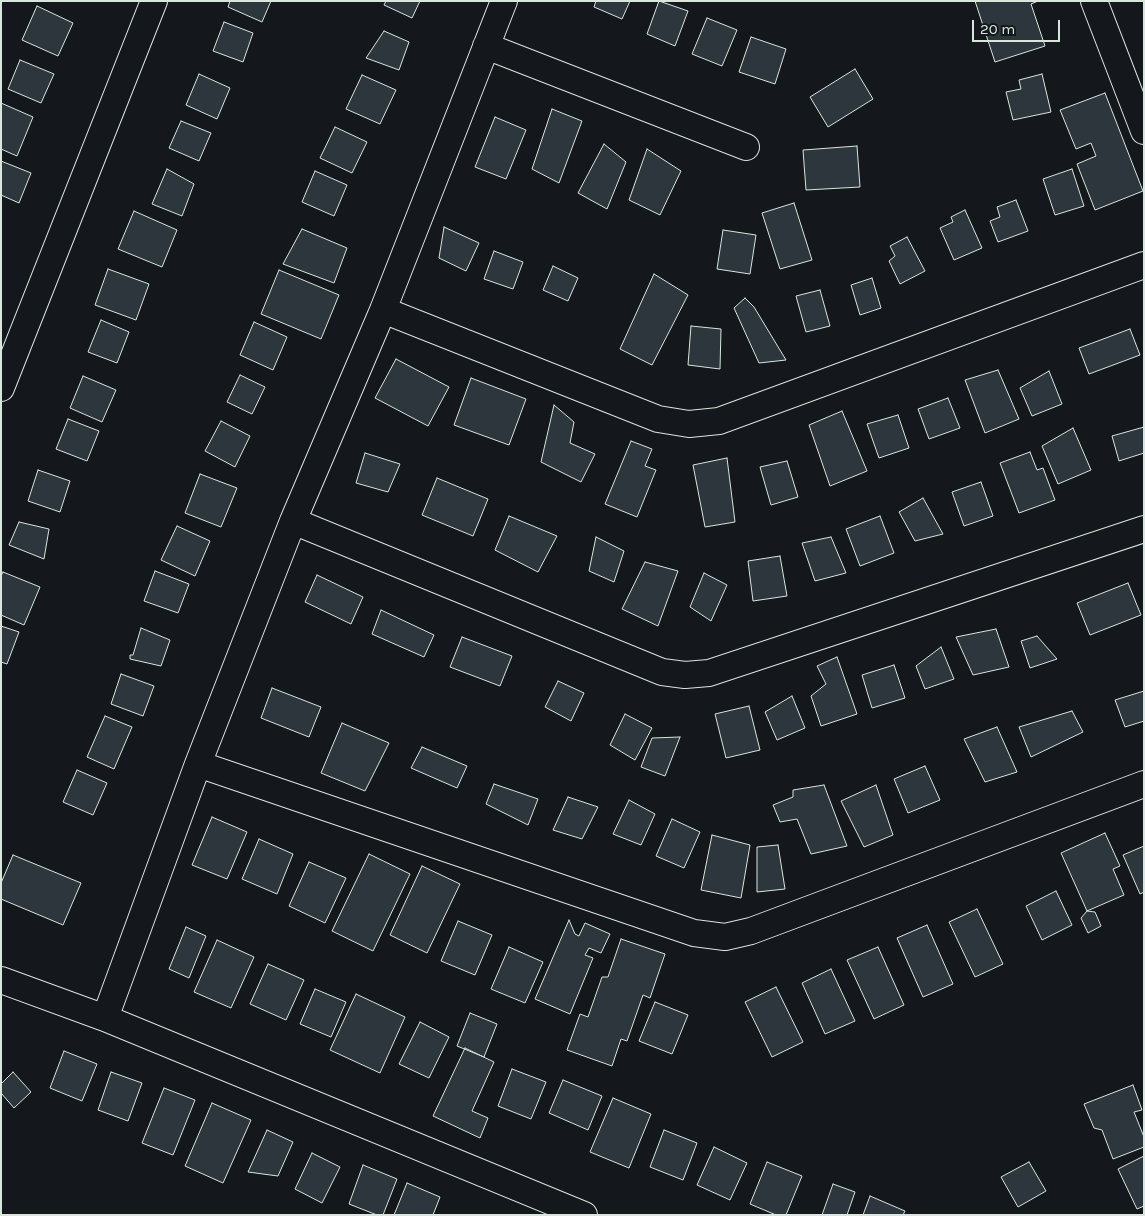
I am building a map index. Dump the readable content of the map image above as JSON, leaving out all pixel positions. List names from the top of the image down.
{
  "scale_bar": "20 m"
}
